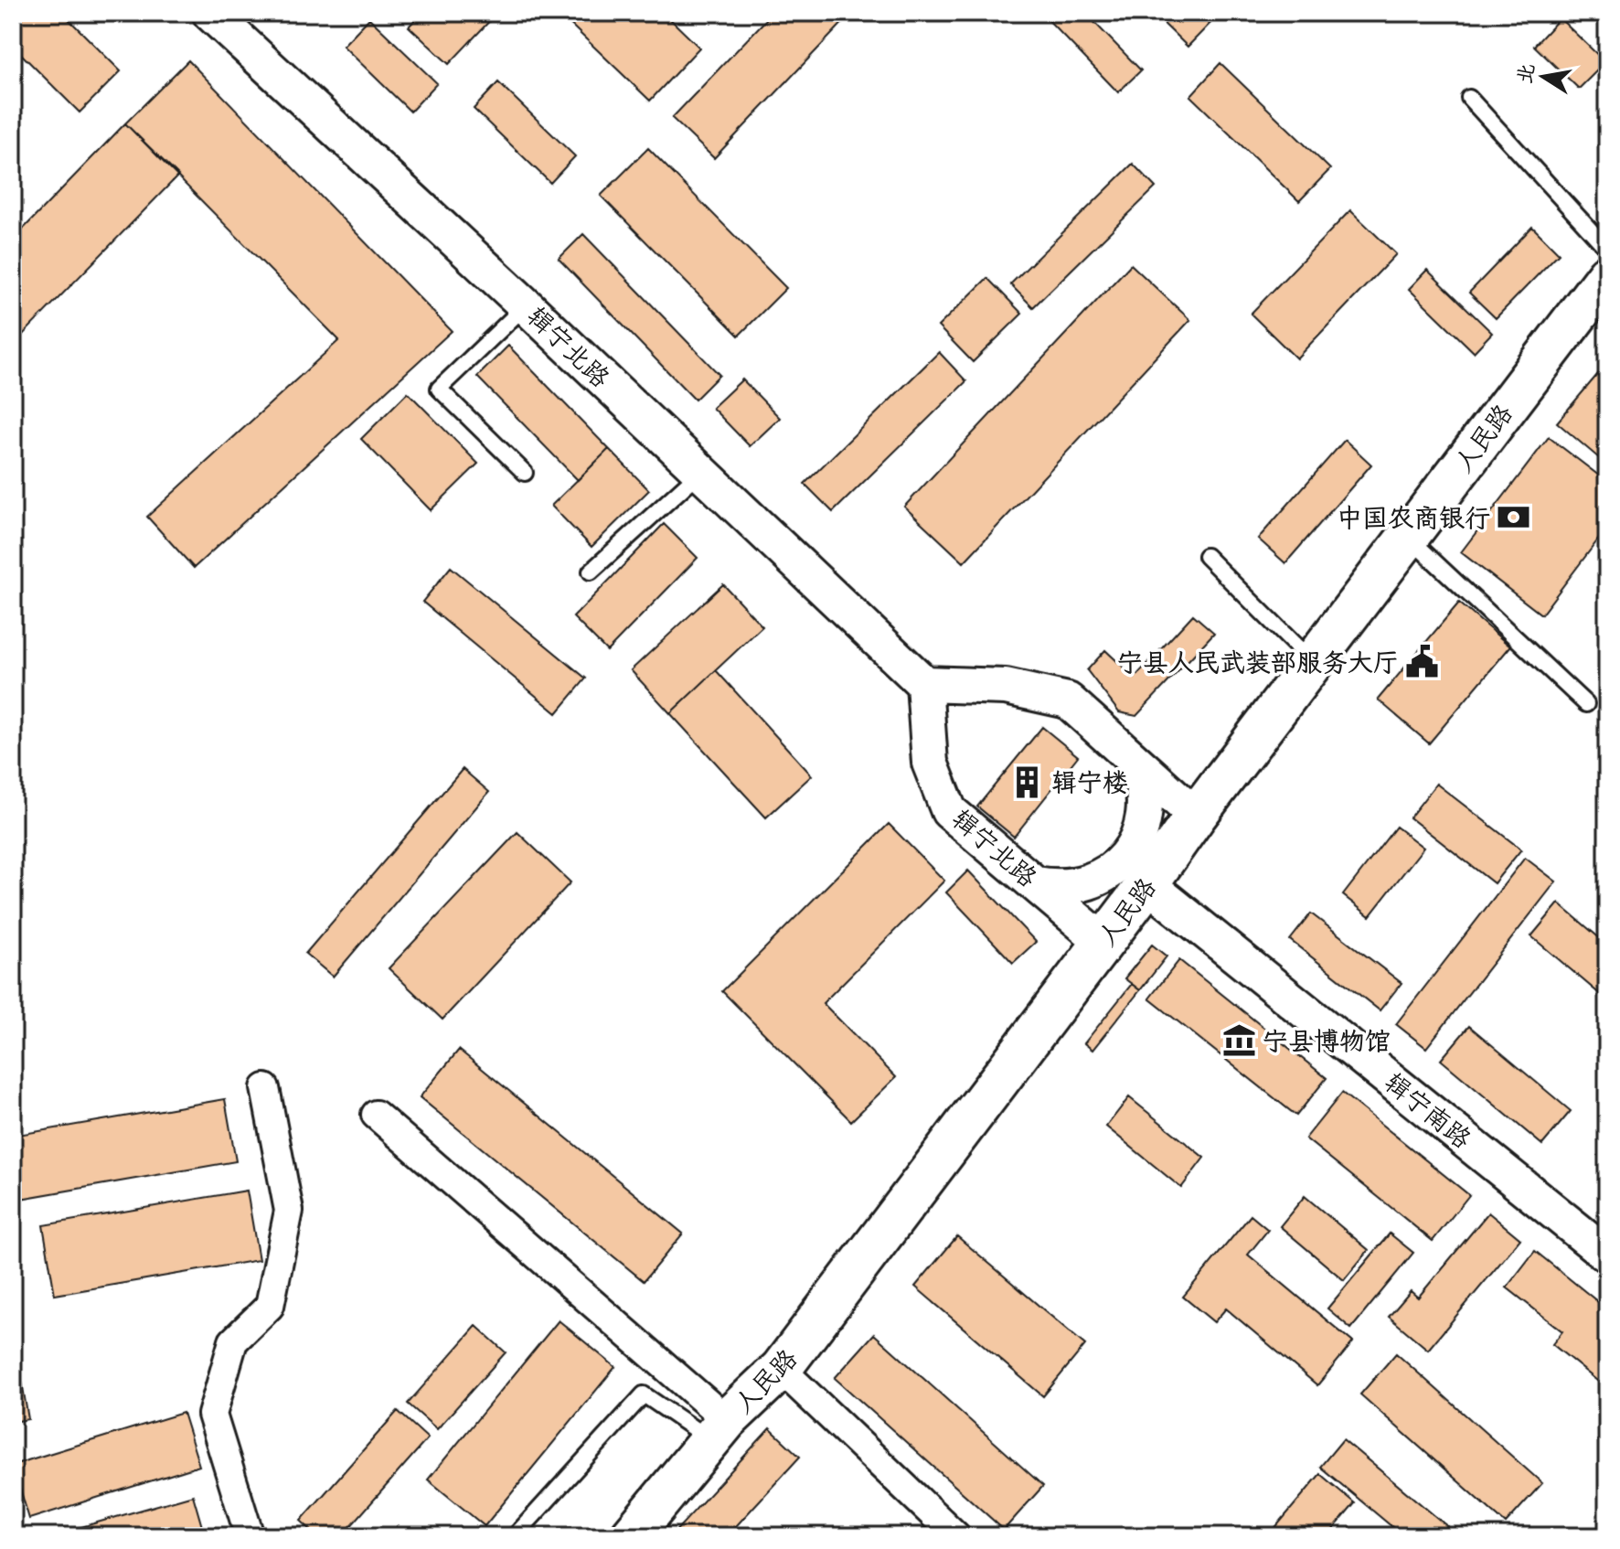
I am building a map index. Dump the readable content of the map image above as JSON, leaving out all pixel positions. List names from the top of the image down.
{
  "streets": {
    "main road": ["人民路"],
    "street": ["辑宁北路", "辑宁南路"]
  },
  "crossings": [
    ["辑宁北路", "人民路"],
    ["人民路", "辑宁南路"]
  ],
  "places": {
    "bank": ["中国农商银行"],
    "public building": ["宁县人民武装部服务大厅"],
    "building": ["辑宁楼"],
    "museum": ["宁县博物馆"]
  },
  "north": "left"
}
